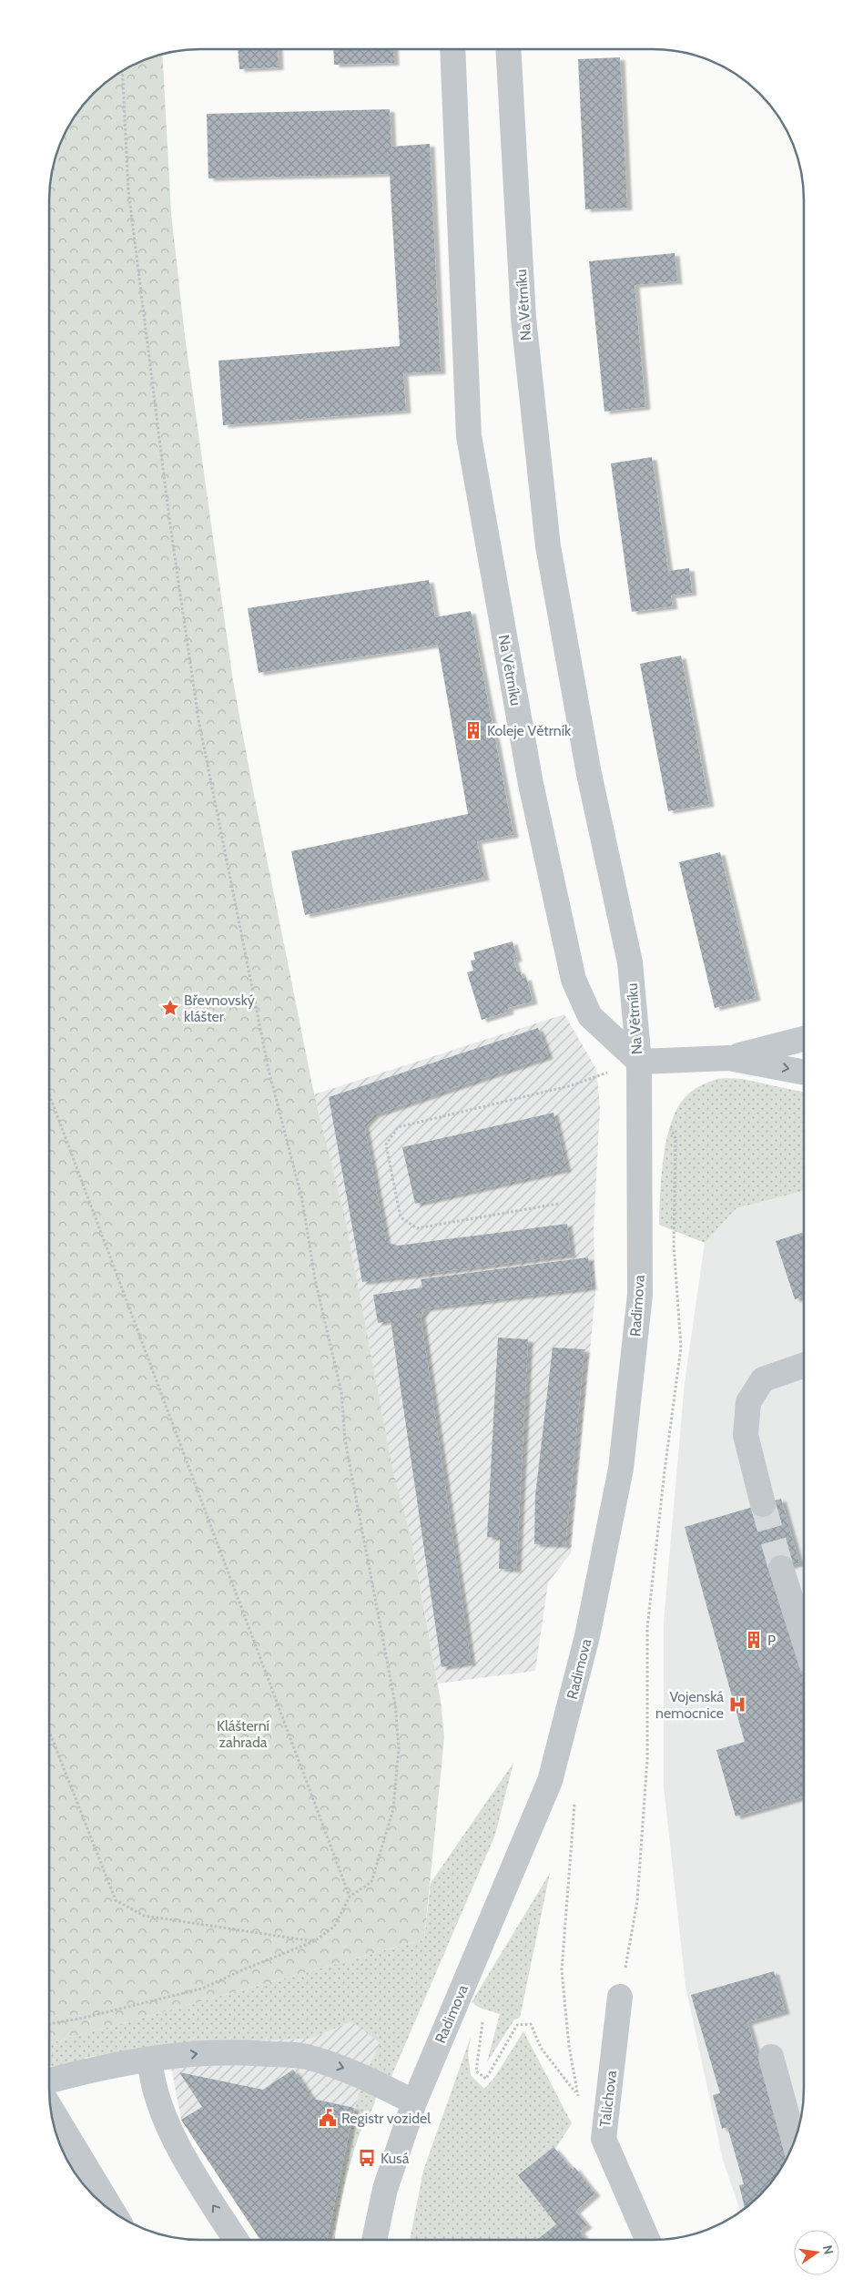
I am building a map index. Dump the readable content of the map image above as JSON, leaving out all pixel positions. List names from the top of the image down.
{
  "streets": {
    "street": ["Na Větrníku", "Radimova", "Talichova"]
  },
  "crossings": [
    ["Na Větrníku", "Radimova"]
  ],
  "parks": ["Klášterní zahrada"],
  "places": {
    "building": ["Koleje Větrník", "P"],
    "place": ["Břevnovský klášter"],
    "hospital": ["Vojenská nemocnice"],
    "public building": ["Registr vozidel"],
    "bus stop": ["Kusá"]
  },
  "north": "right"
}
